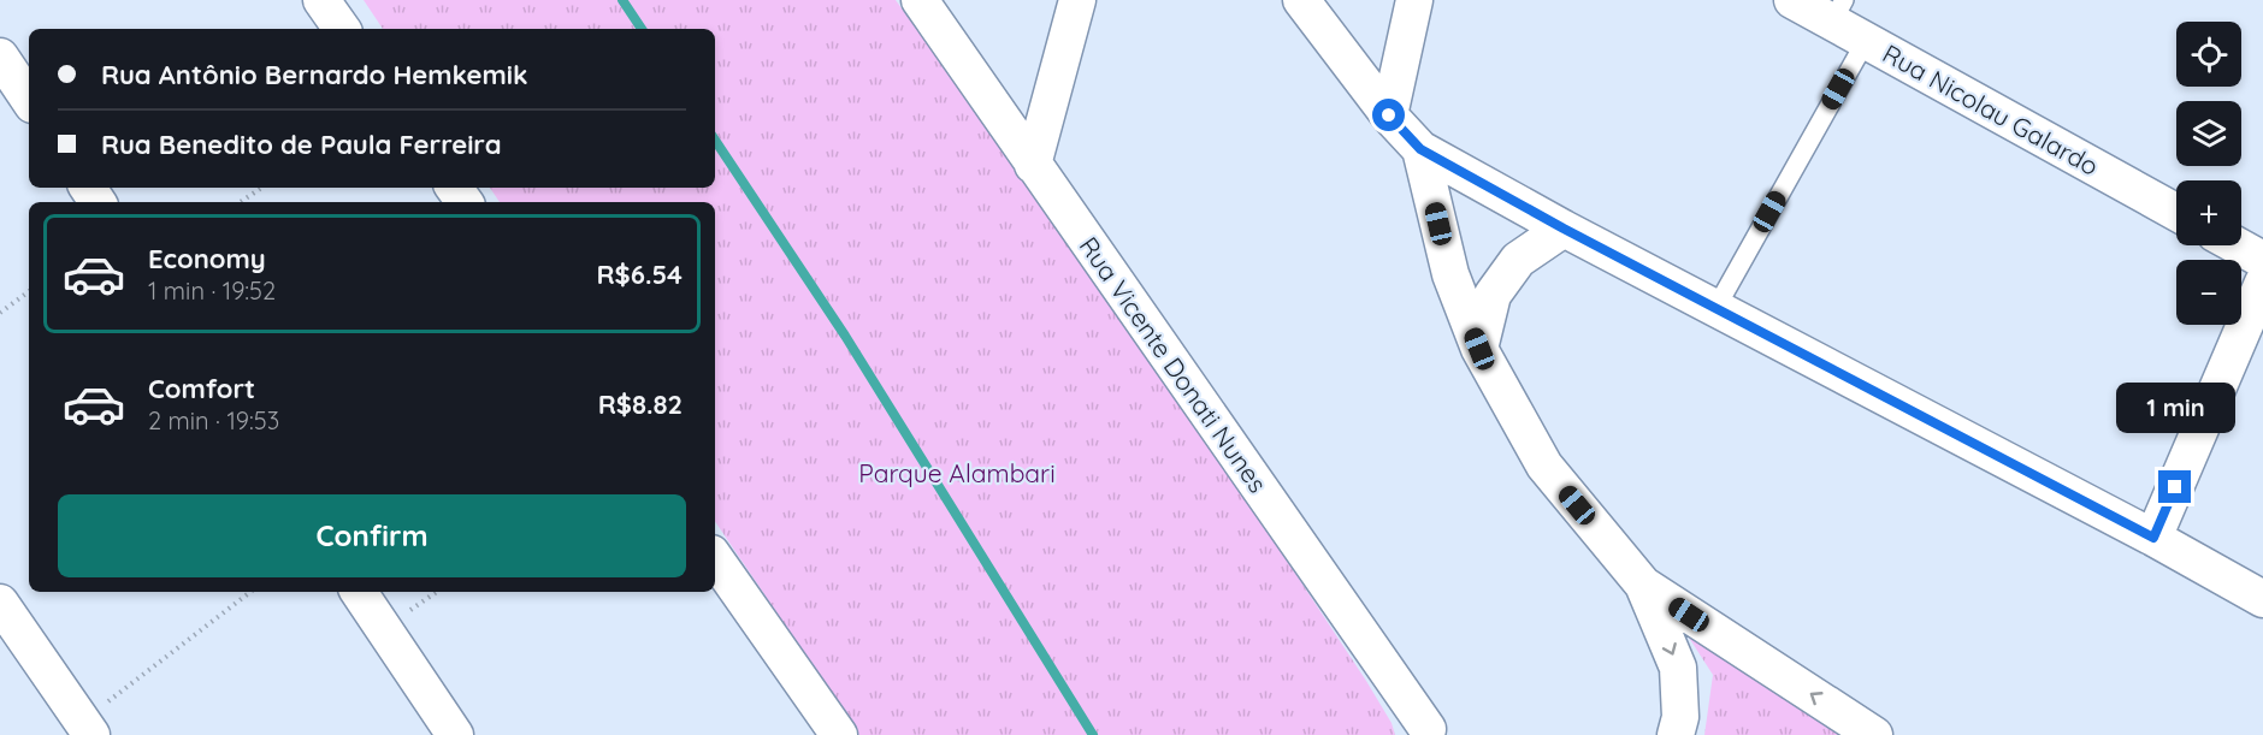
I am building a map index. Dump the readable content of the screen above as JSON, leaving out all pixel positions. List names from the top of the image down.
{
  "streets": {
    "street": ["Rua Nicolau Galardo", "Rua Vicente Donati Nunes"]
  },
  "parks": ["Parque Alambari"],
  "page": {
    "map_buttons": ["+", "−"],
    "banner": ["Rua Antônio Bernardo Hemkemik", "Rua Benedito de Paula Ferreira"],
    "list": [
      {
        "name": "Economy",
        "note": "1 min · 19:52",
        "value": "R$6.54"
      },
      {
        "name": "Comfort",
        "note": "2 min · 19:53",
        "value": "R$8.82"
      }
    ],
    "bubble": "1 min",
    "buttons": "Confirm"
  }
}
